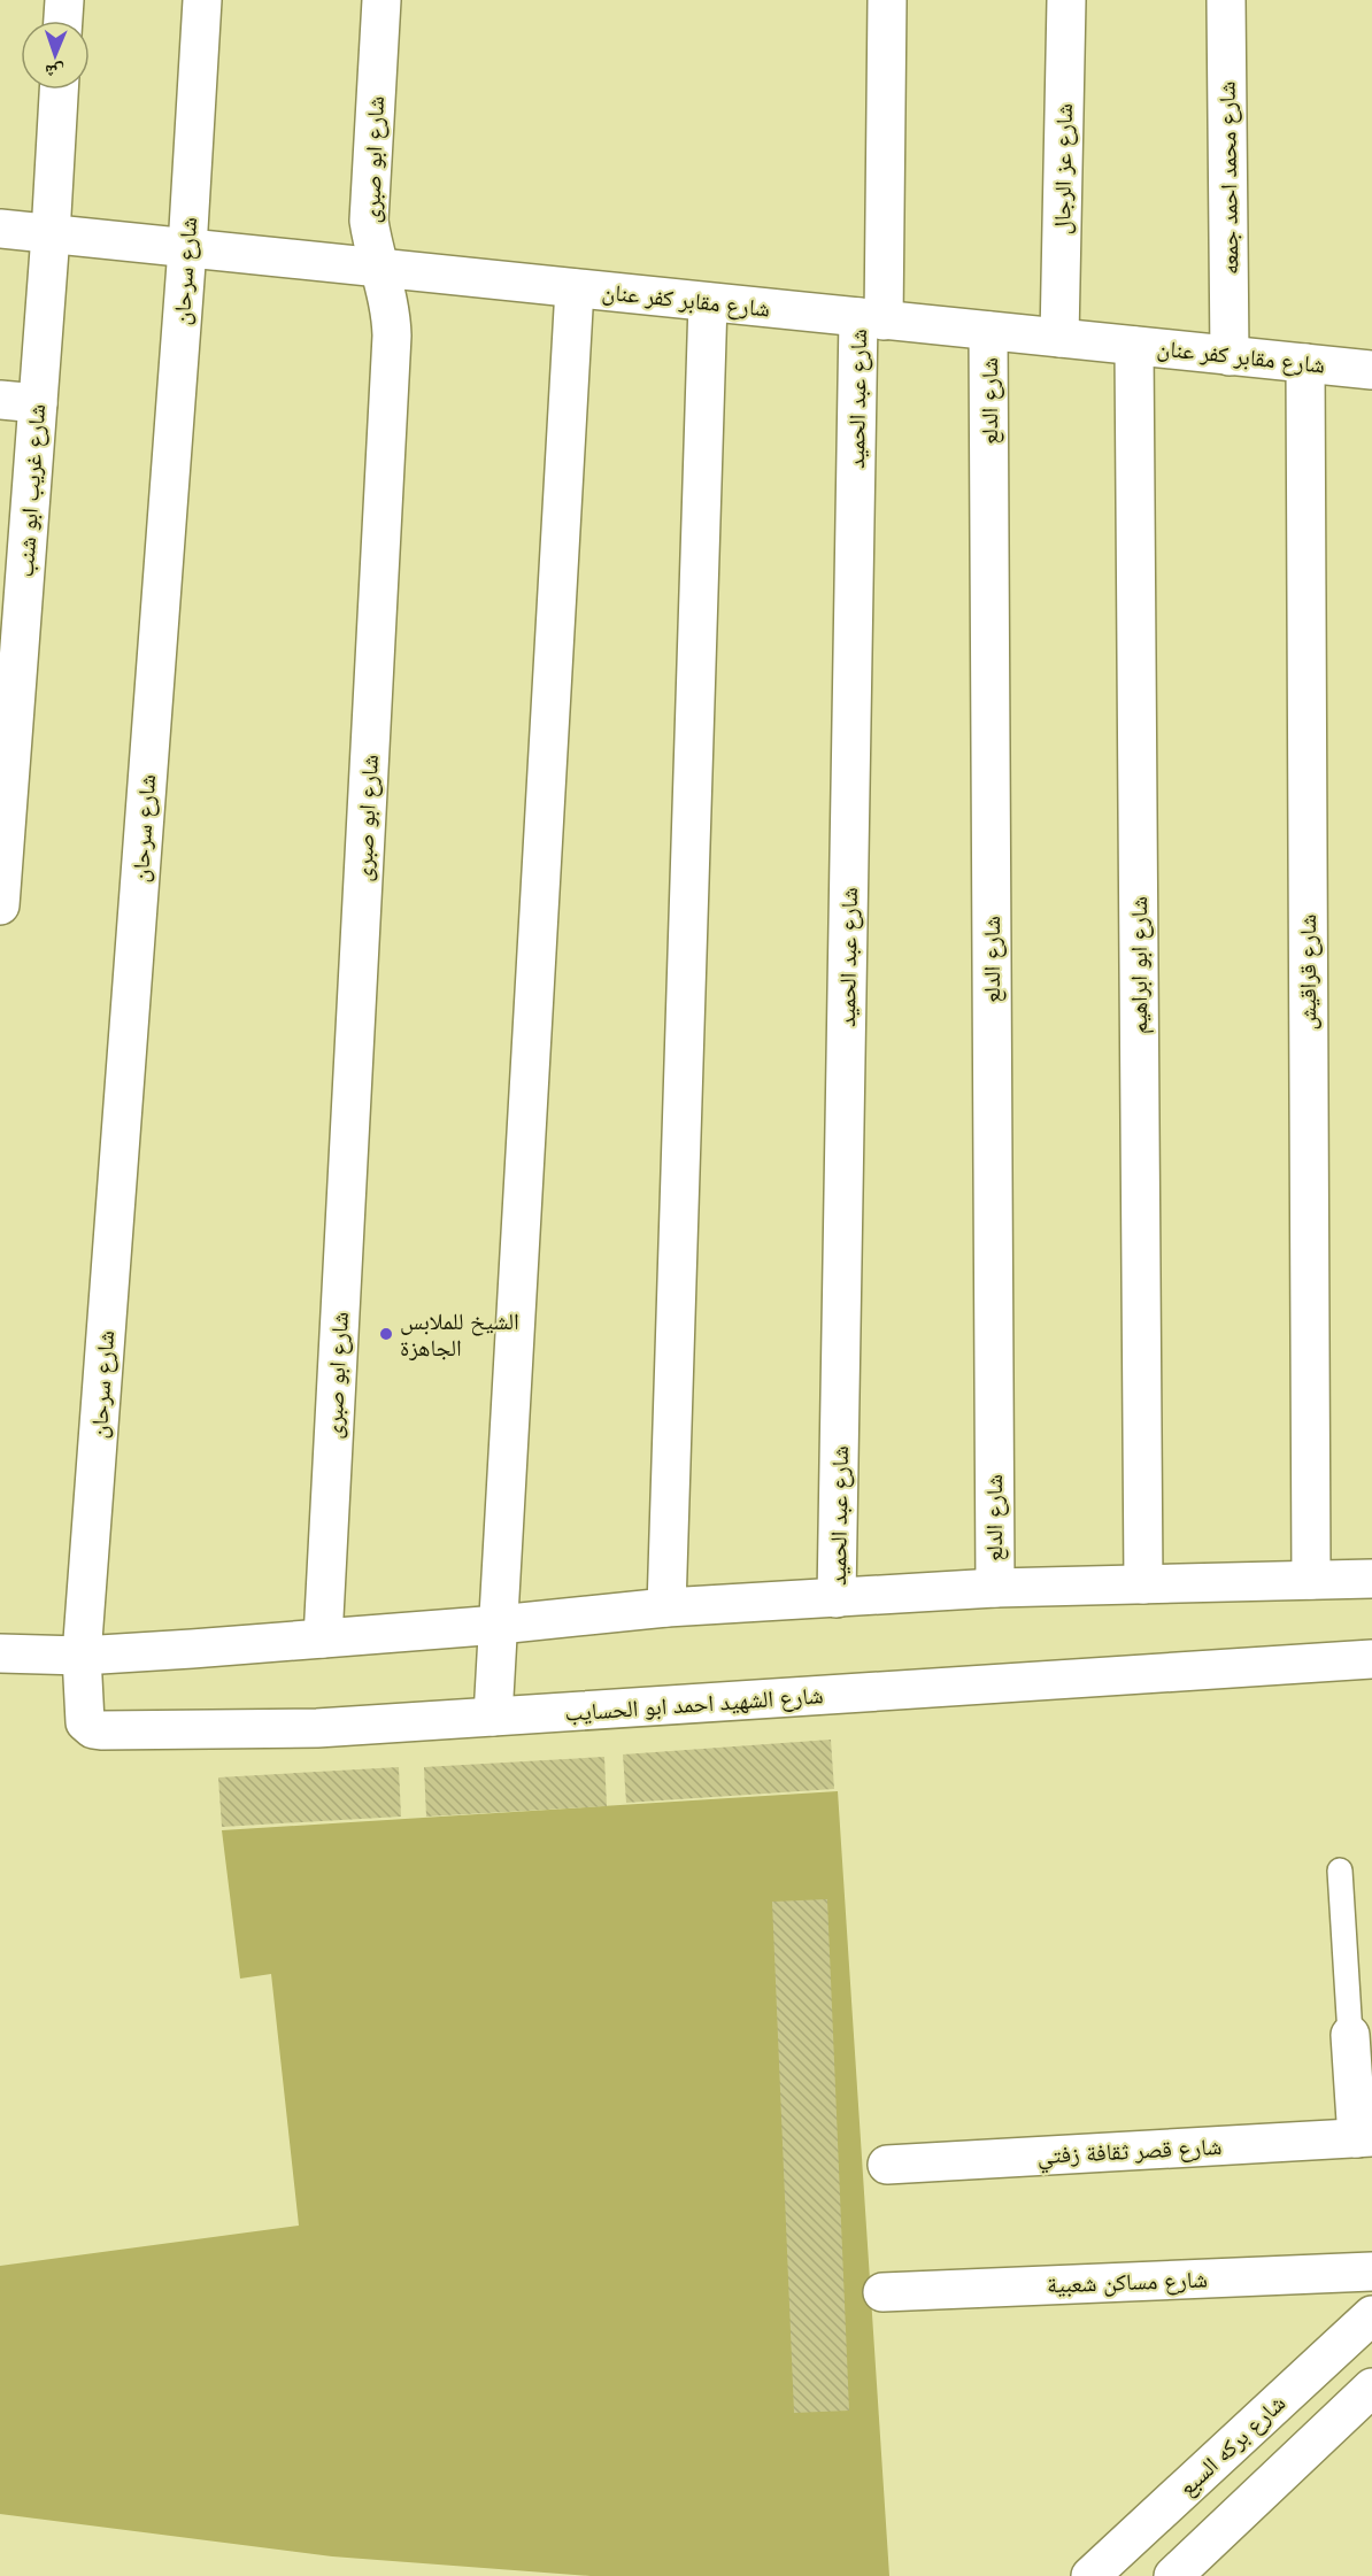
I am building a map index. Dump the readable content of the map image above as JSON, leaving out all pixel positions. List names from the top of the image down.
{
  "streets": {
    "street": [
      "شارع ابو صبرى",
      "شارع عز الرجال",
      "شارع محمد احمد جمعه",
      "شارع سرحان",
      "شارع مقابر كفر عنان",
      "شارع عبد الحميد",
      "شارع الدلع",
      "شارع غريب ابو شنب",
      "شارع ابو ابراهيم",
      "شارع قراقيش",
      "شارع الشهيد احمد ابو الحسايب",
      "شارع قصر ثقافة زفتي",
      "شارع مساكن شعبية",
      "شارع بركه السبع"
    ]
  },
  "crossings": [
    ["شارع ابو صبرى", "شارع مقابر كفر عنان"],
    ["شارع عز الرجال", "شارع مقابر كفر عنان"],
    ["شارع محمد احمد جمعه", "شارع مقابر كفر عنان"],
    ["شارع سرحان", "شارع مقابر كفر عنان"],
    ["شارع سرحان", "شارع الشهيد احمد ابو الحسايب"],
    ["شارع مقابر كفر عنان", "شارع عبد الحميد"],
    ["شارع مقابر كفر عنان", "شارع الدلع"],
    ["شارع مقابر كفر عنان", "شارع غريب ابو شنب"],
    ["شارع مقابر كفر عنان", "شارع ابو ابراهيم"],
    ["شارع مقابر كفر عنان", "شارع قراقيش"]
  ],
  "places": ["الشيخ للملابس الجاهزة"],
  "north": "bottom"
}
